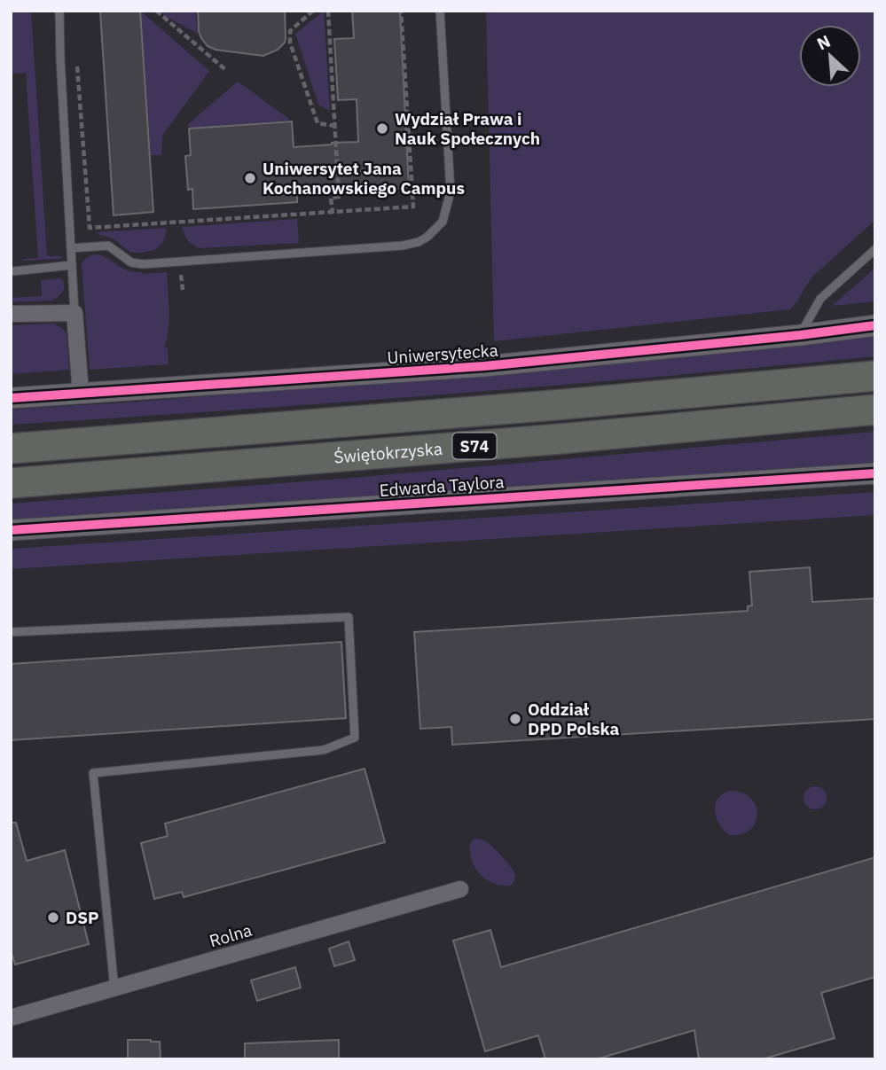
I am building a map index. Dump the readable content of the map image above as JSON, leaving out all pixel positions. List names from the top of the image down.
{
  "streets": {
    "highway": ["S74", "Świętokrzyska"],
    "street": ["Uniwersytecka", "Edwarda Taylora", "Rolna"]
  },
  "places": [
    "Wydział Prawa i Nauk Społecznych",
    "Uniwersytet Jana Kochanowskiego Campus",
    "Oddział DPD Polska",
    "DSP"
  ],
  "north": "top left"
}
